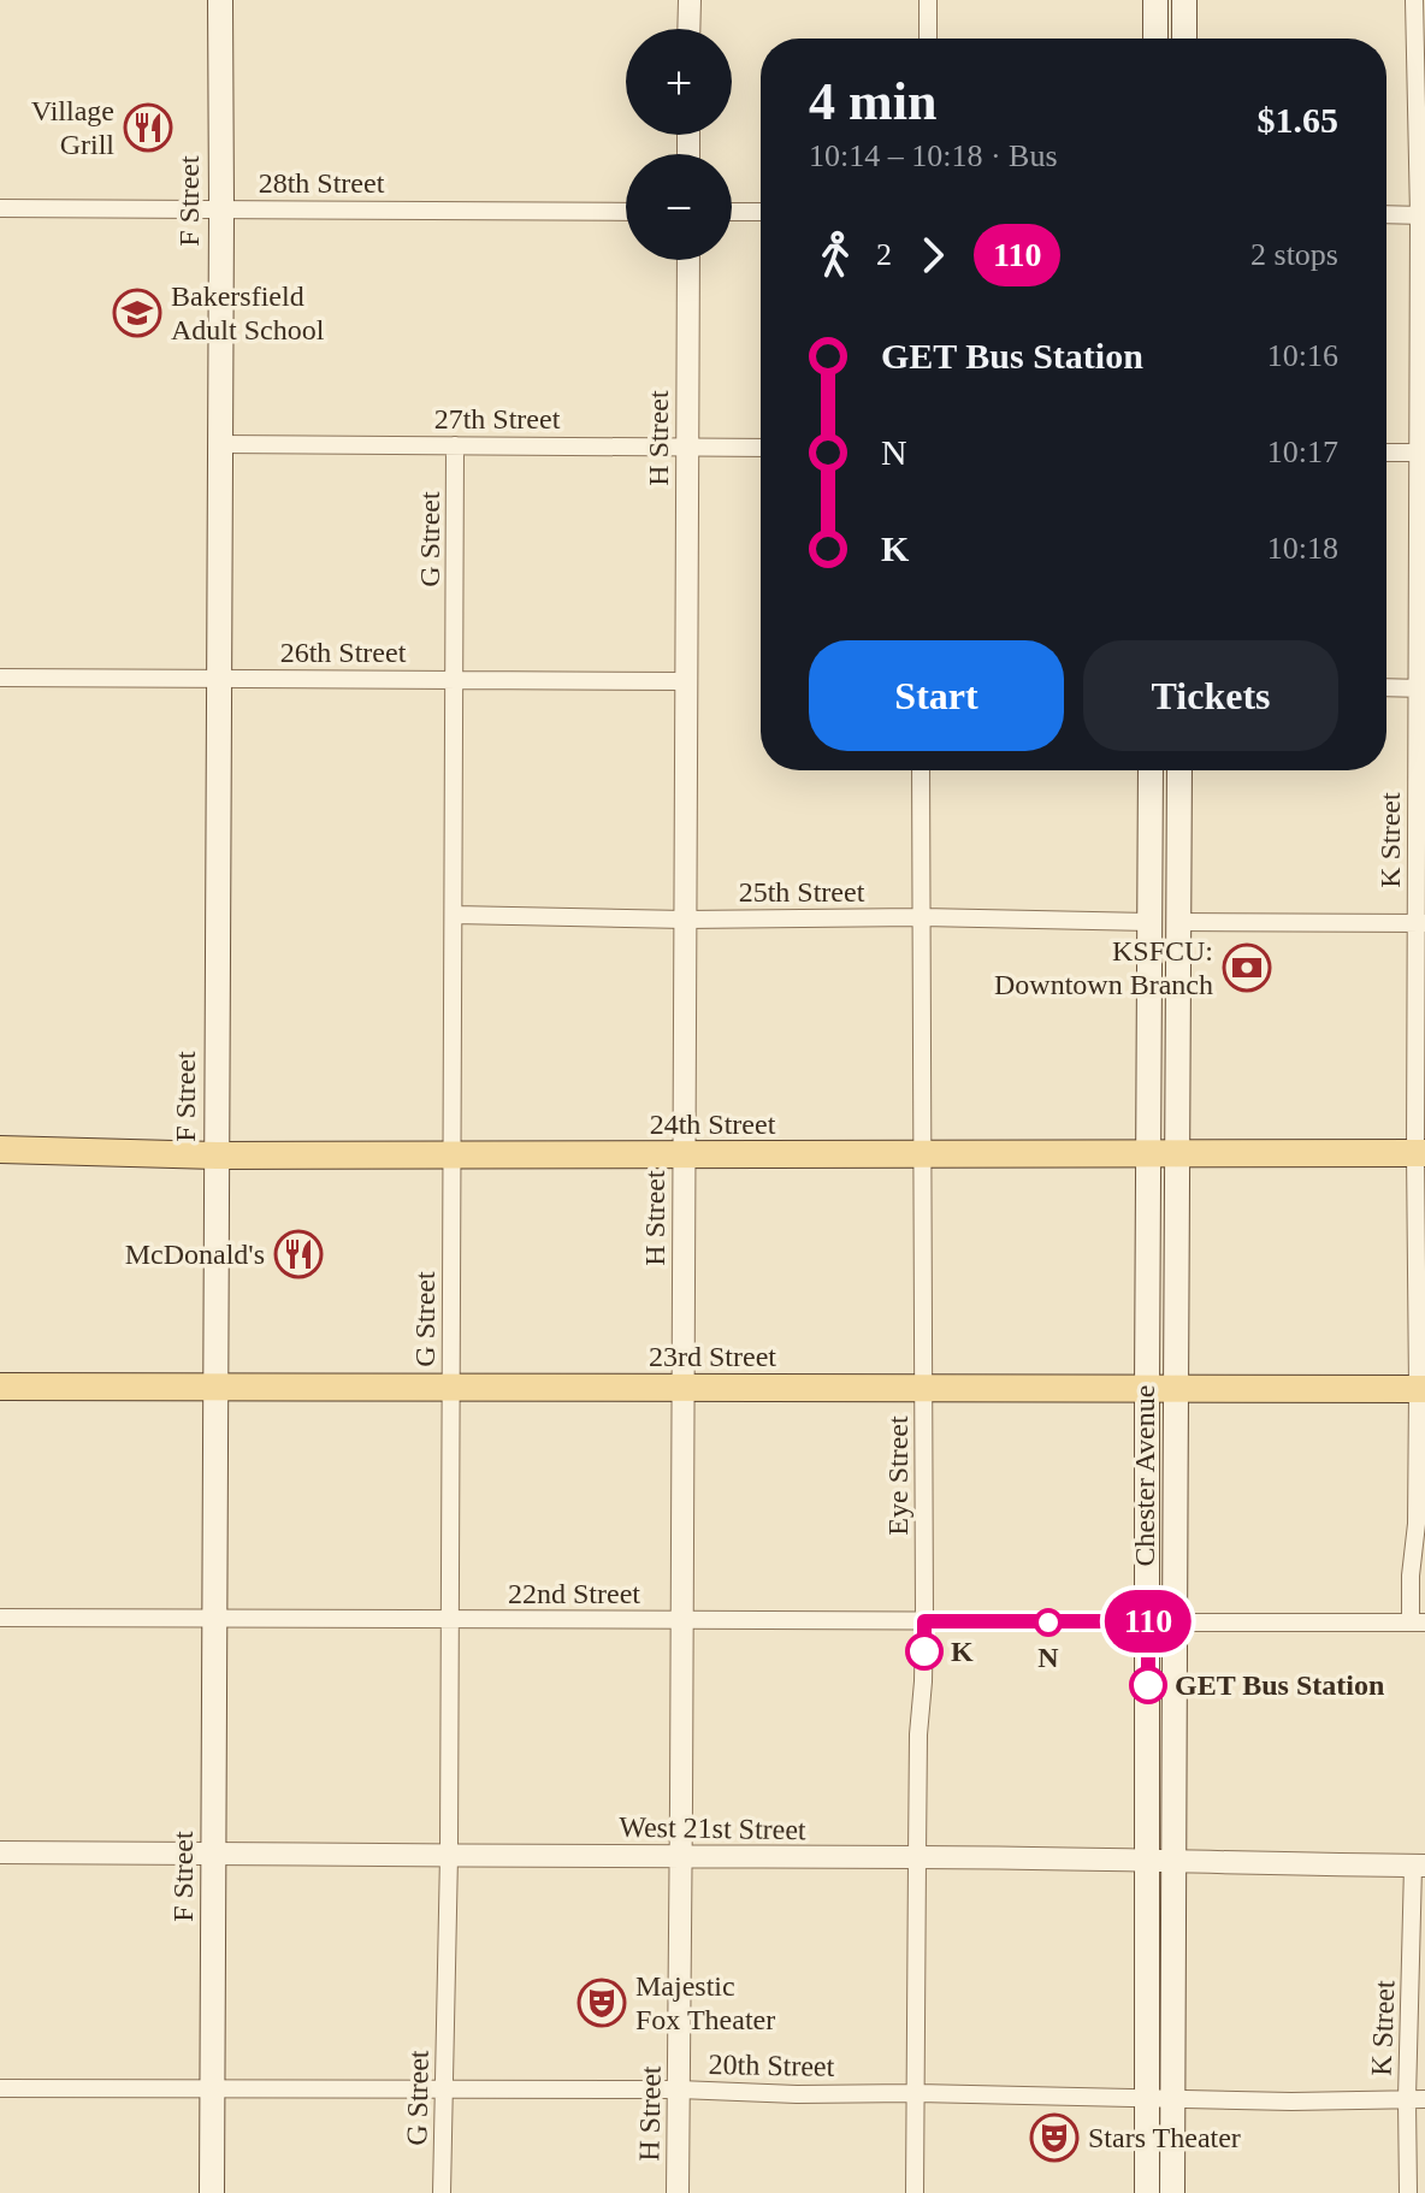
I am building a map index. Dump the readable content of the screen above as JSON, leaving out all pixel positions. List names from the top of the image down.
{
  "streets": {
    "main road": [
      "F Street",
      "24th Street",
      "23rd Street",
      "Chester Avenue"
    ],
    "street": [
      "28th Street",
      "27th Street",
      "H Street",
      "G Street",
      "26th Street",
      "K Street",
      "25th Street",
      "Eye Street",
      "22nd Street",
      "West 21st Street",
      "20th Street"
    ]
  },
  "crossings": [
    ["28th Street", "F Street"],
    ["F Street", "27th Street"],
    ["F Street", "26th Street"],
    ["F Street", "24th Street"],
    ["F Street", "23rd Street"],
    ["F Street", "22nd Street"],
    ["F Street", "West 21st Street"],
    ["F Street", "20th Street"],
    ["27th Street", "H Street"],
    ["27th Street", "G Street"],
    ["H Street", "26th Street"],
    ["H Street", "25th Street"],
    ["H Street", "24th Street"],
    ["H Street", "23rd Street"],
    ["H Street", "22nd Street"],
    ["H Street", "West 21st Street"],
    ["H Street", "20th Street"],
    ["G Street", "26th Street"],
    ["G Street", "25th Street"],
    ["G Street", "24th Street"],
    ["G Street", "23rd Street"],
    ["G Street", "22nd Street"],
    ["G Street", "West 21st Street"],
    ["G Street", "20th Street"],
    ["K Street", "24th Street"],
    ["K Street", "23rd Street"],
    ["K Street", "West 21st Street"],
    ["K Street", "20th Street"],
    ["25th Street", "Eye Street"],
    ["25th Street", "Chester Avenue"],
    ["24th Street", "Eye Street"],
    ["24th Street", "Chester Avenue"],
    ["23rd Street", "Eye Street"],
    ["23rd Street", "Chester Avenue"],
    ["Eye Street", "22nd Street"],
    ["Eye Street", "West 21st Street"],
    ["Eye Street", "20th Street"],
    ["Chester Avenue", "22nd Street"],
    ["Chester Avenue", "West 21st Street"],
    ["Chester Avenue", "20th Street"]
  ],
  "places": {
    "restaurant": ["Village Grill", "McDonald's"],
    "school or university": ["Bakersfield Adult School"],
    "bank": ["KSFCU: Downtown Branch"],
    "other": ["N", "K", "GET Bus Station"],
    "theatre": ["Majestic Fox Theater", "Stars Theater"]
  },
  "lines": ["bus line 110"],
  "page": {
    "on_map": "110",
    "map_buttons": ["+", "−"],
    "heading": ["4 min", "10:14 – 10:18 · Bus", "$1.65"],
    "legs": ["2", "110", "2 stops"],
    "list": [
      {
        "name": "GET Bus Station",
        "value": "10:16"
      },
      {
        "name": "N",
        "value": "10:17"
      },
      {
        "name": "K",
        "value": "10:18"
      }
    ],
    "buttons": ["Start", "Tickets"]
  }
}
